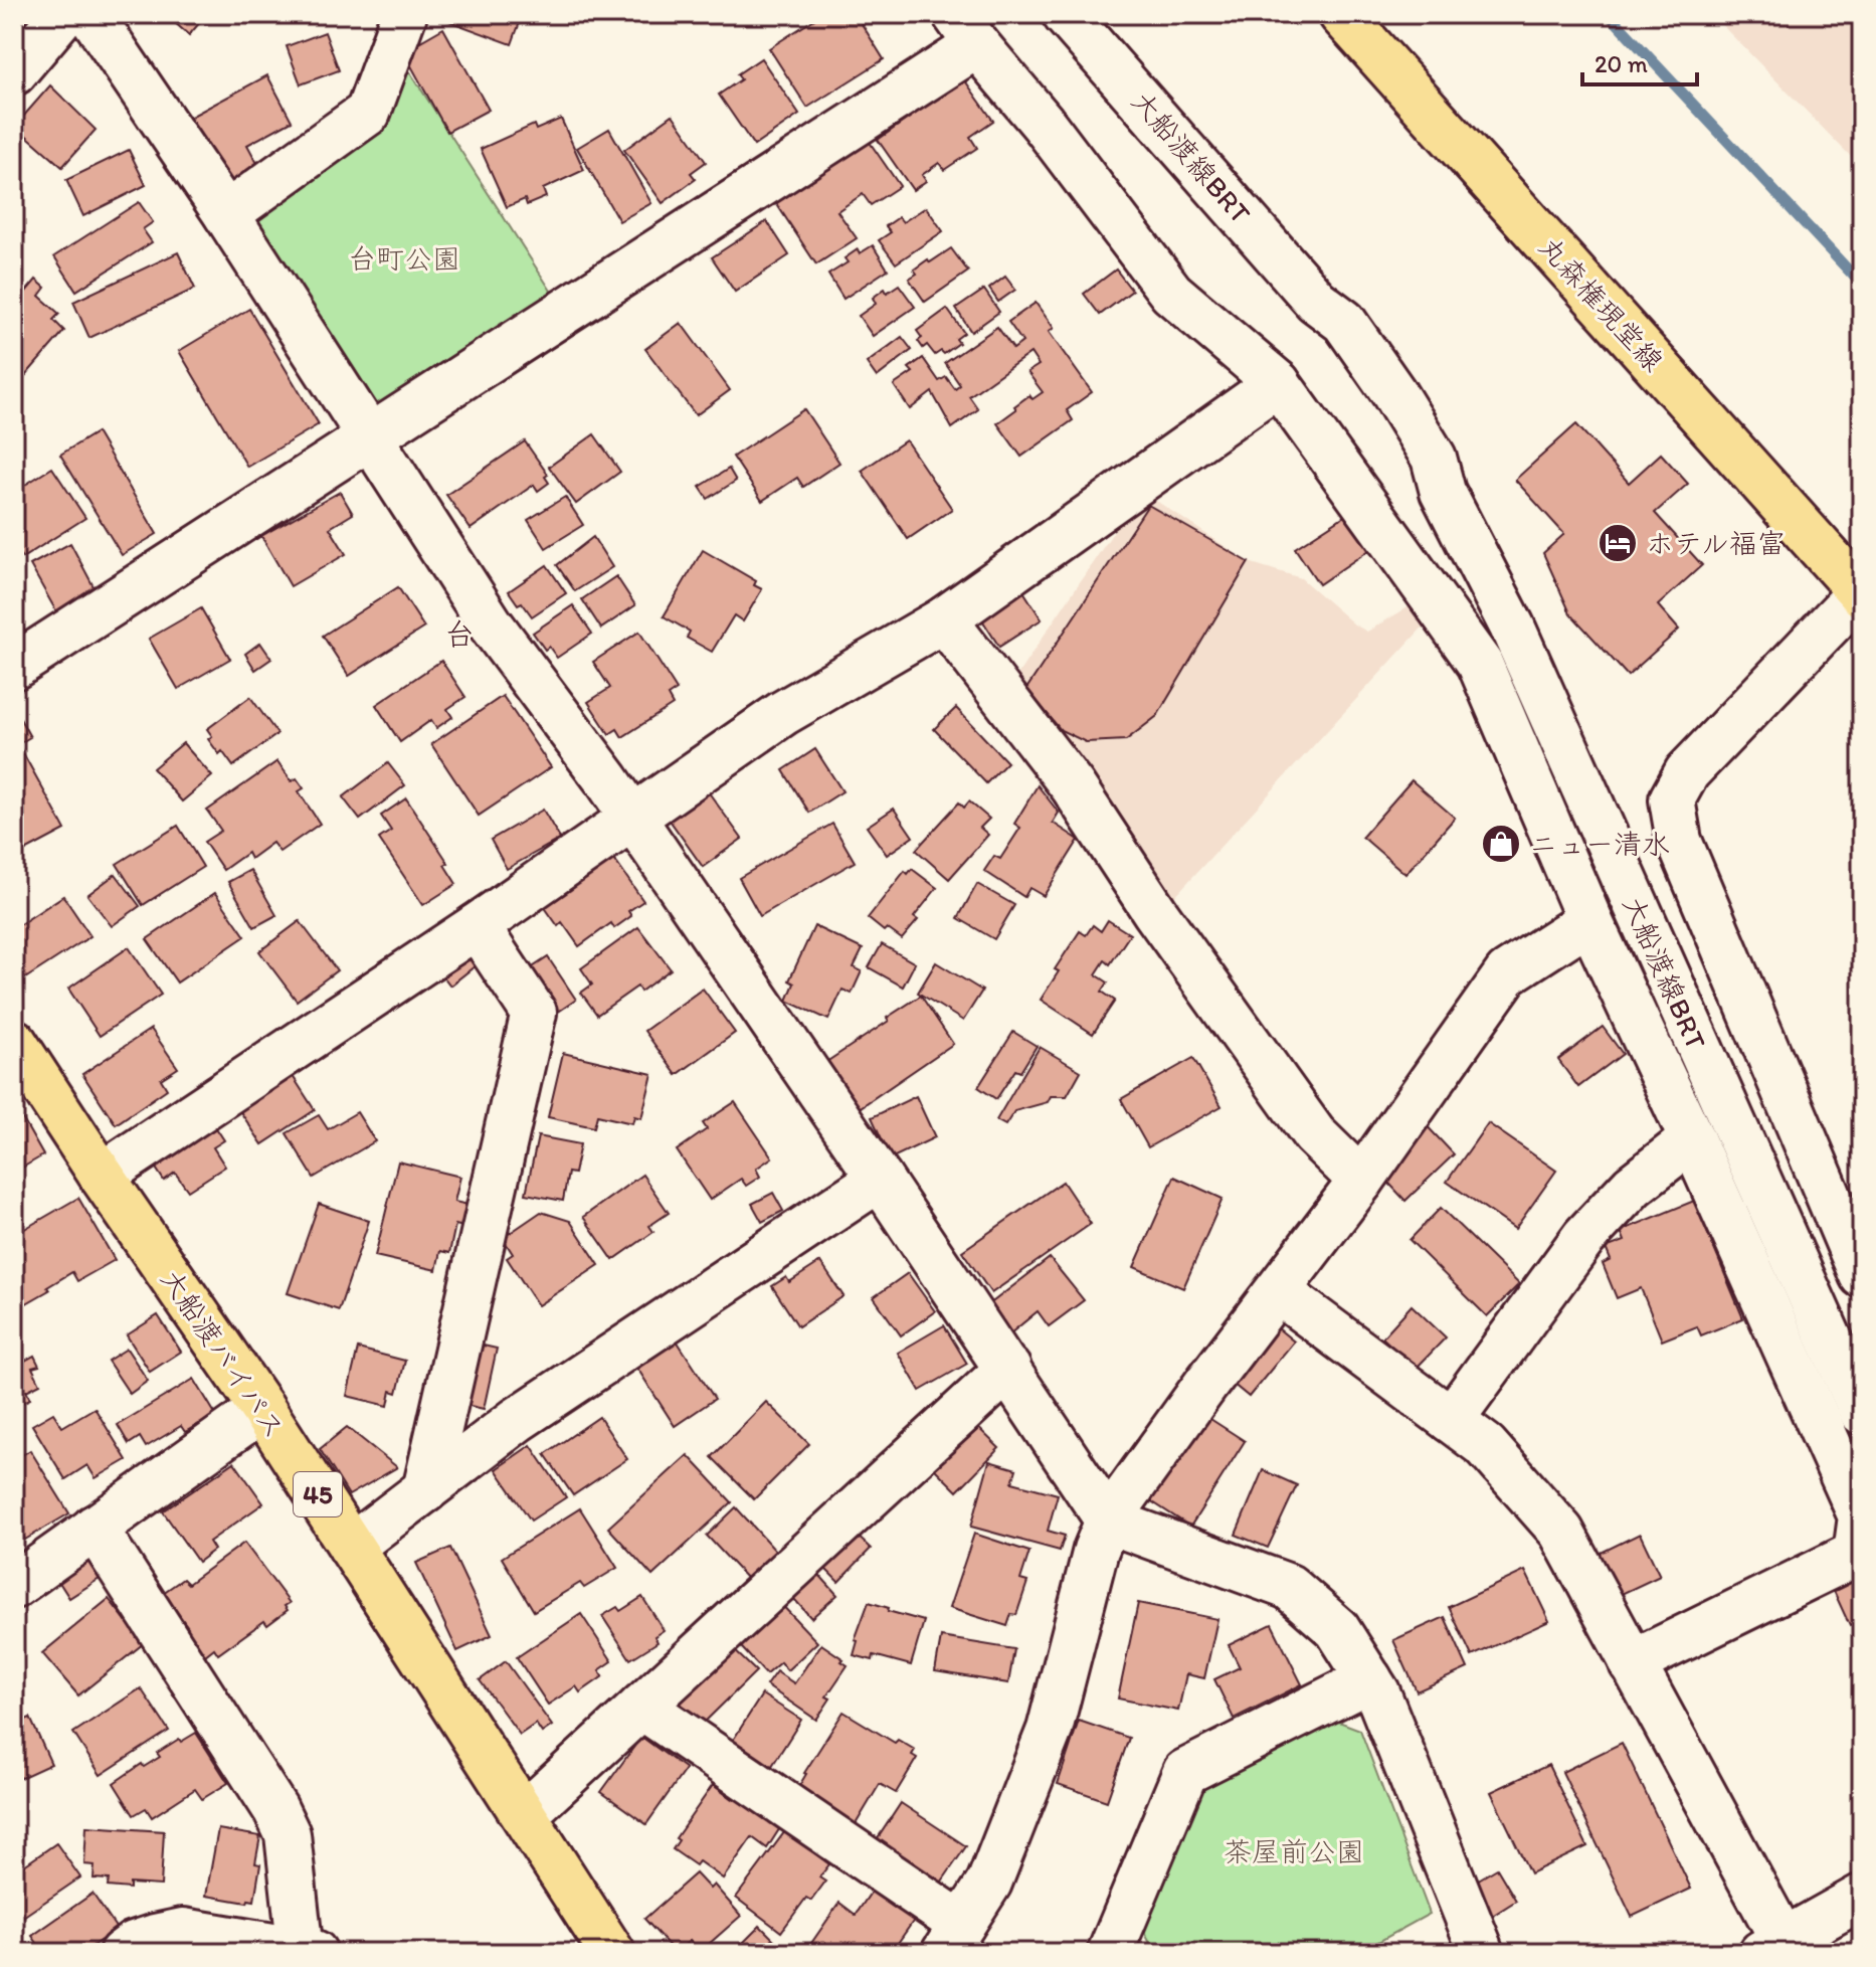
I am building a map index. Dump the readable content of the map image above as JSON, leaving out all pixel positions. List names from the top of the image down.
{
  "streets": {
    "main road": ["丸森権現堂線", "大船渡バイパス", "45"],
    "street": ["大船渡線BRT"]
  },
  "districts": ["台"],
  "parks": ["台町公園", "茶屋前公園"],
  "places": {
    "hotel": ["ホテル福富"],
    "shop": ["ニュー清水"]
  },
  "scale_bar": "20 m"
}
